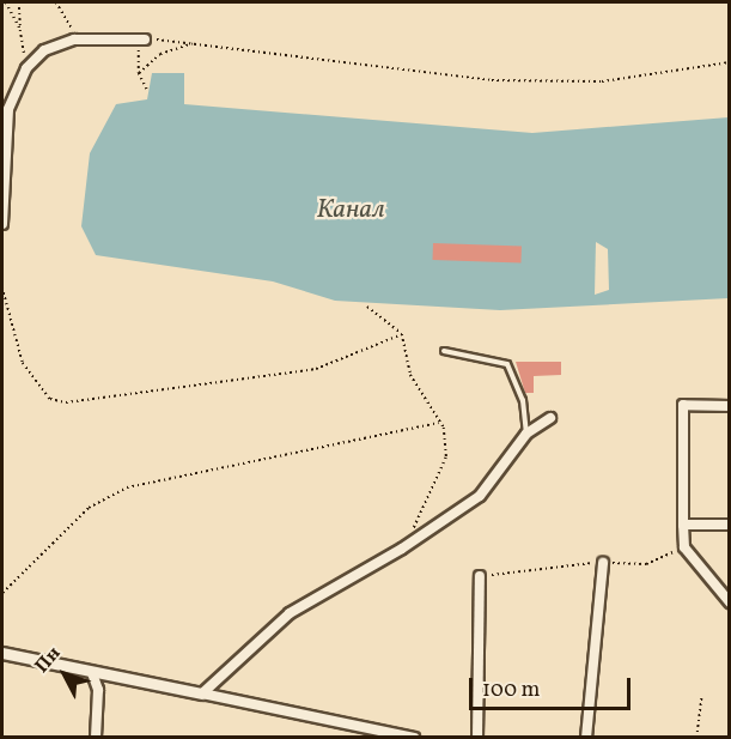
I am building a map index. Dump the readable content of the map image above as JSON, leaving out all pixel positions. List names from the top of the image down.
{
  "water": ["Канал"],
  "scale_bar": "100 m",
  "north": "top left"
}
